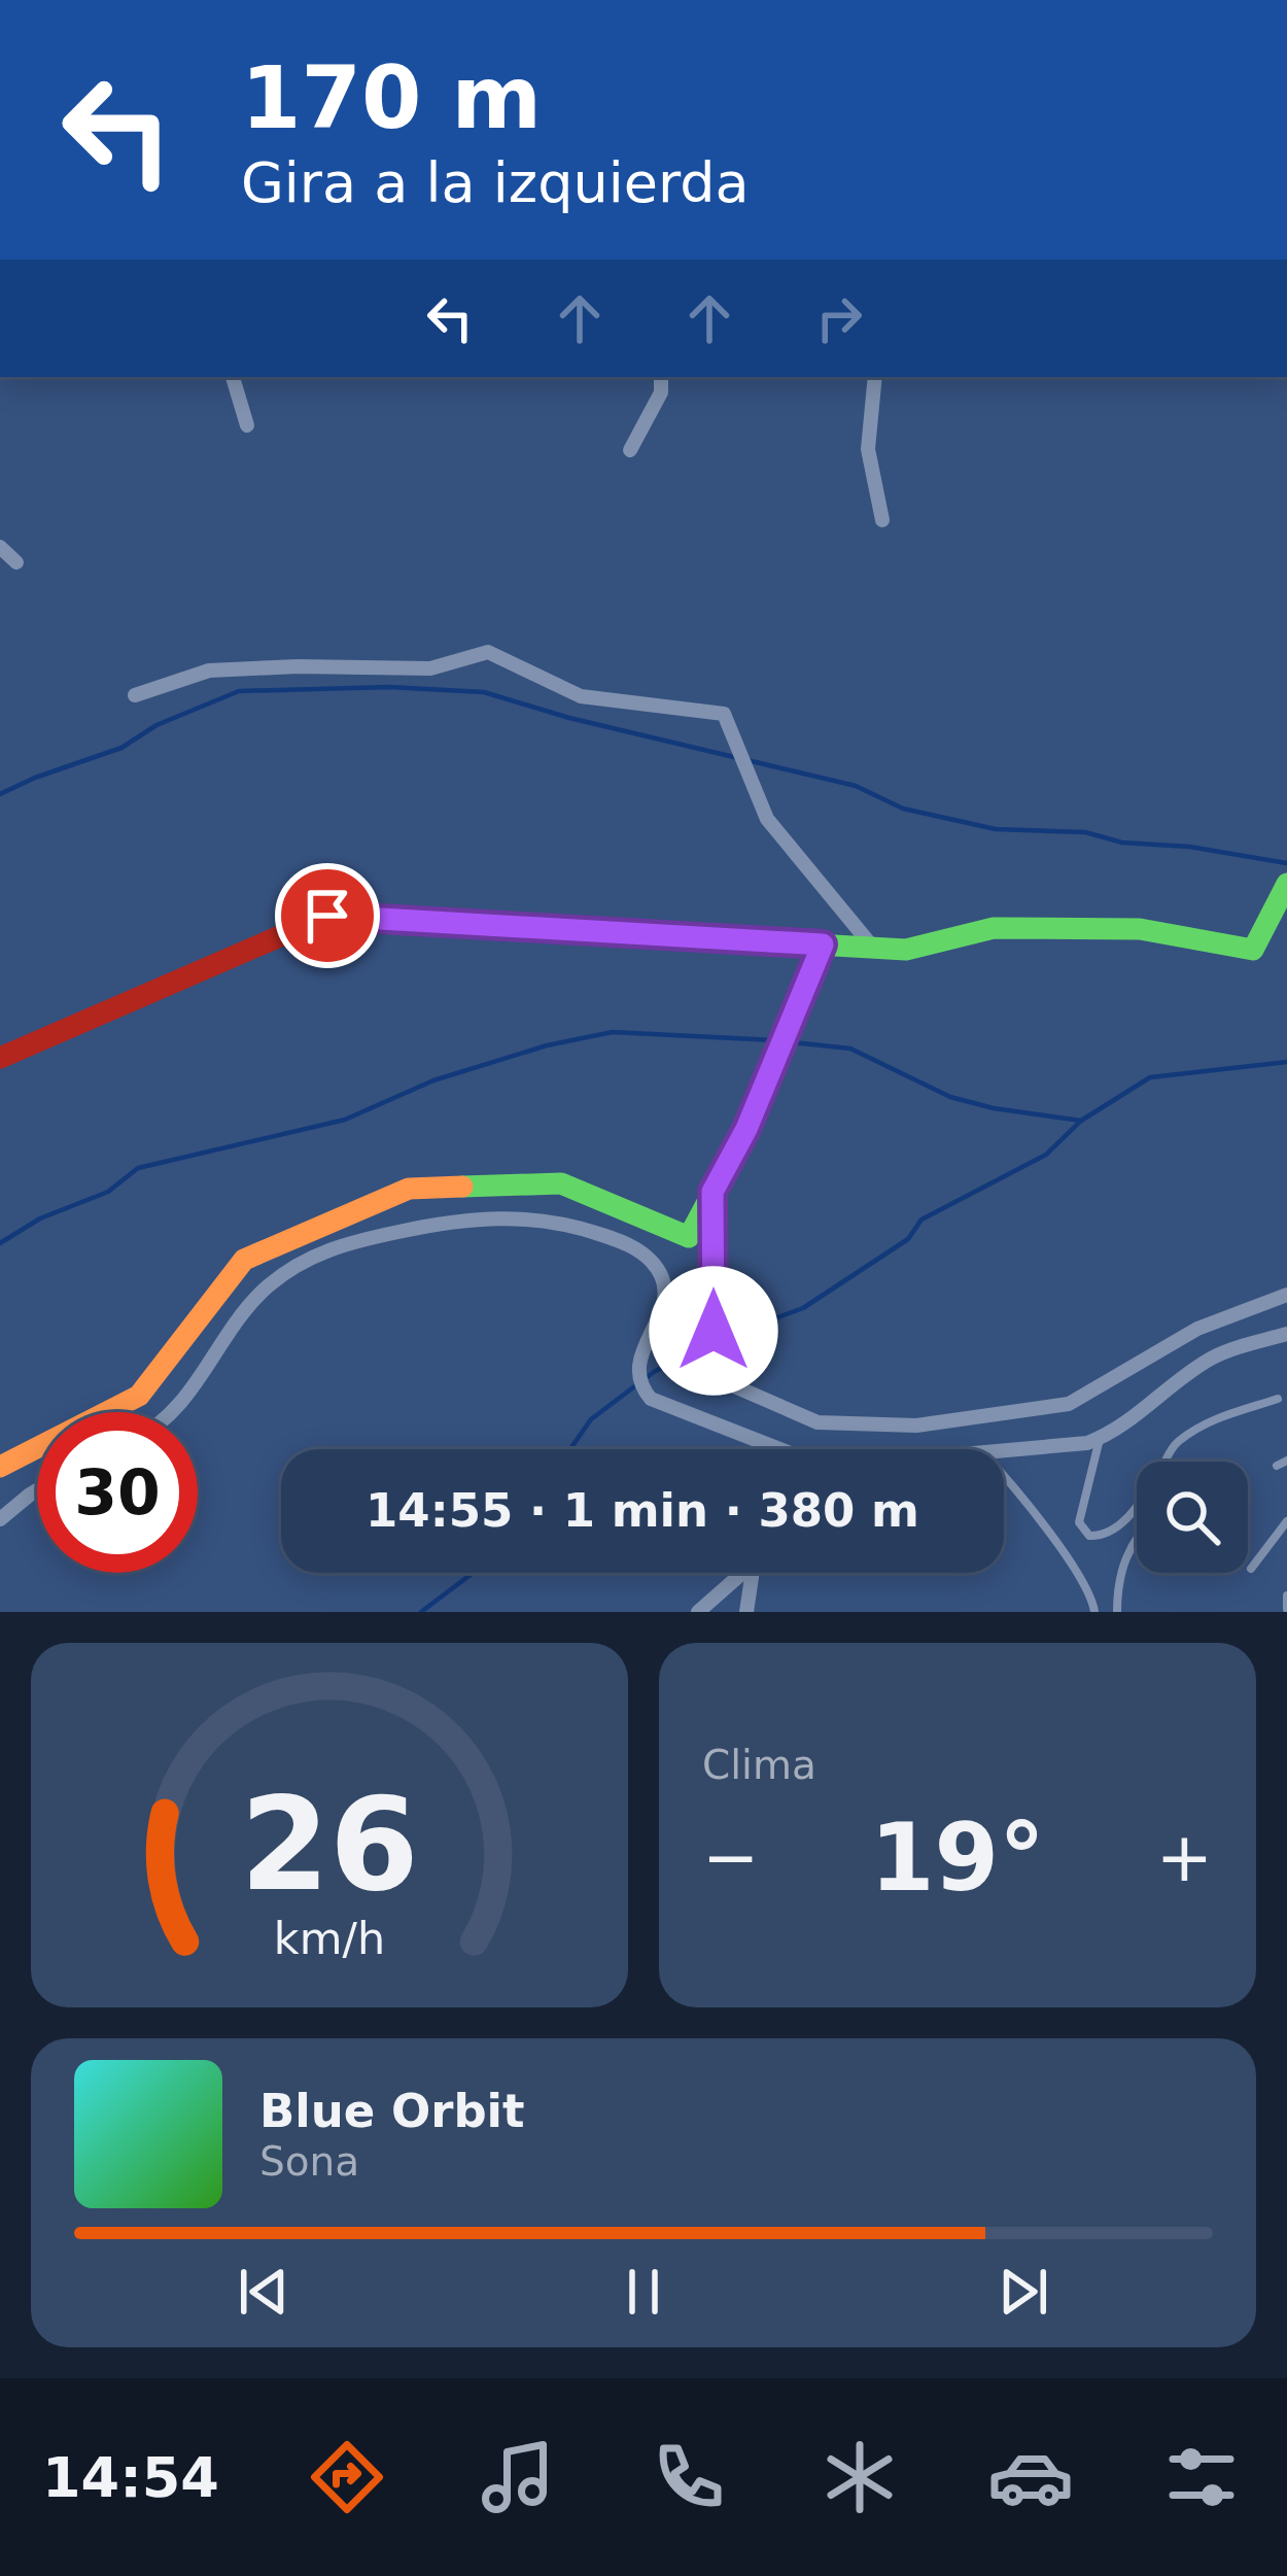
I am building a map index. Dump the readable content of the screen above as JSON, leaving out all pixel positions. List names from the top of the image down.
{
  "page": {
    "turn": ["170 m", "Gira a la izquierda"],
    "limit": "30",
    "trip": "14:55 · 1 min · 380 m",
    "tile": "Clima",
    "heat": ["−", "19°", "+"],
    "song": ["Blue Orbit", "Sona"],
    "tabs": "14:54",
    "gauge": ["26", "km/h"]
  }
}
